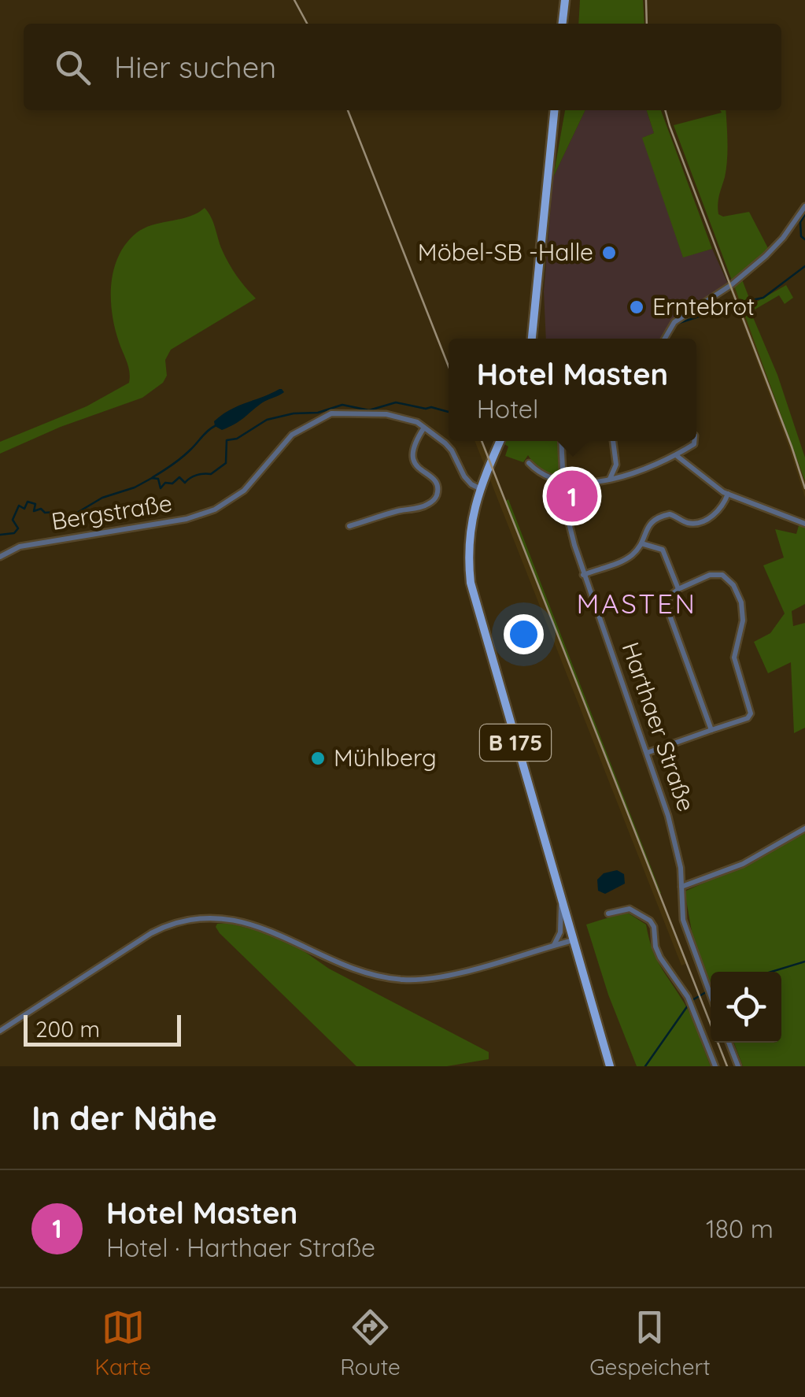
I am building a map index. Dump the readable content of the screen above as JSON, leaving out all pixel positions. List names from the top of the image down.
{
  "streets": {
    "main road": ["B 175"],
    "street": ["Bergstraße", "Harthaer Straße"]
  },
  "districts": ["MASTEN"],
  "places": ["Möbel-SB -Halle", "Erntebrot", "Mühlberg"],
  "scale_bar": "200 m",
  "page": {
    "search": "Hier suchen",
    "popup": ["Hotel Masten", "Hotel"],
    "pins": "1",
    "scale": "200 m",
    "heading": "In der Nähe",
    "list": [
      {
        "mark": "1",
        "name": "Hotel Masten",
        "note": "Hotel · Harthaer Straße",
        "value": "180 m"
      }
    ],
    "nav": ["Karte", "Route", "Gespeichert"]
  }
}
